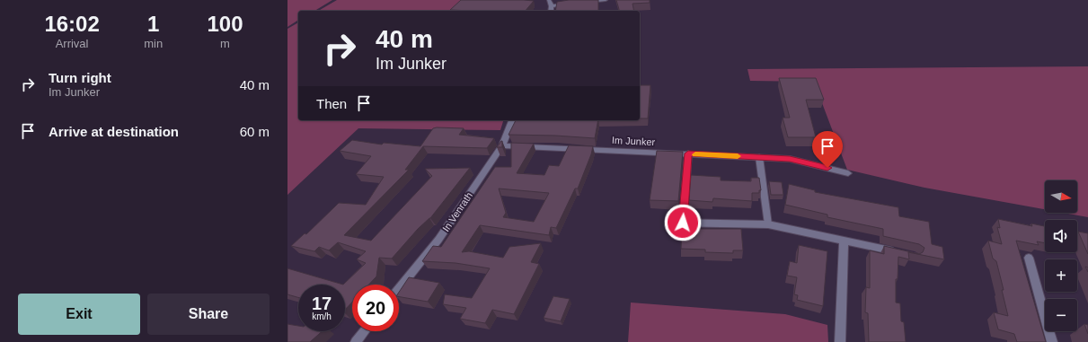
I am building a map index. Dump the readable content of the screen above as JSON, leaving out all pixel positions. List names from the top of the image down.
{
  "streets": {
    "street": ["Im Junker", "In Venrath"]
  },
  "crossings": [
    ["Im Junker", "In Venrath"]
  ],
  "north": "right",
  "page": {
    "eta": [
      "16:02",
      "Arrival",
      "1",
      "min",
      "100",
      "m"
    ],
    "turn": ["40 m", "Im Junker"],
    "list": [
      {
        "name": "Turn right",
        "note": "Im Junker",
        "value": "40 m"
      },
      {
        "name": "Arrive at destination",
        "value": "60 m"
      }
    ],
    "then": "Then",
    "map_buttons": ["+", "−"],
    "speed": "17 km/h",
    "limit": "20",
    "buttons": ["Exit", "Share"]
  }
}
